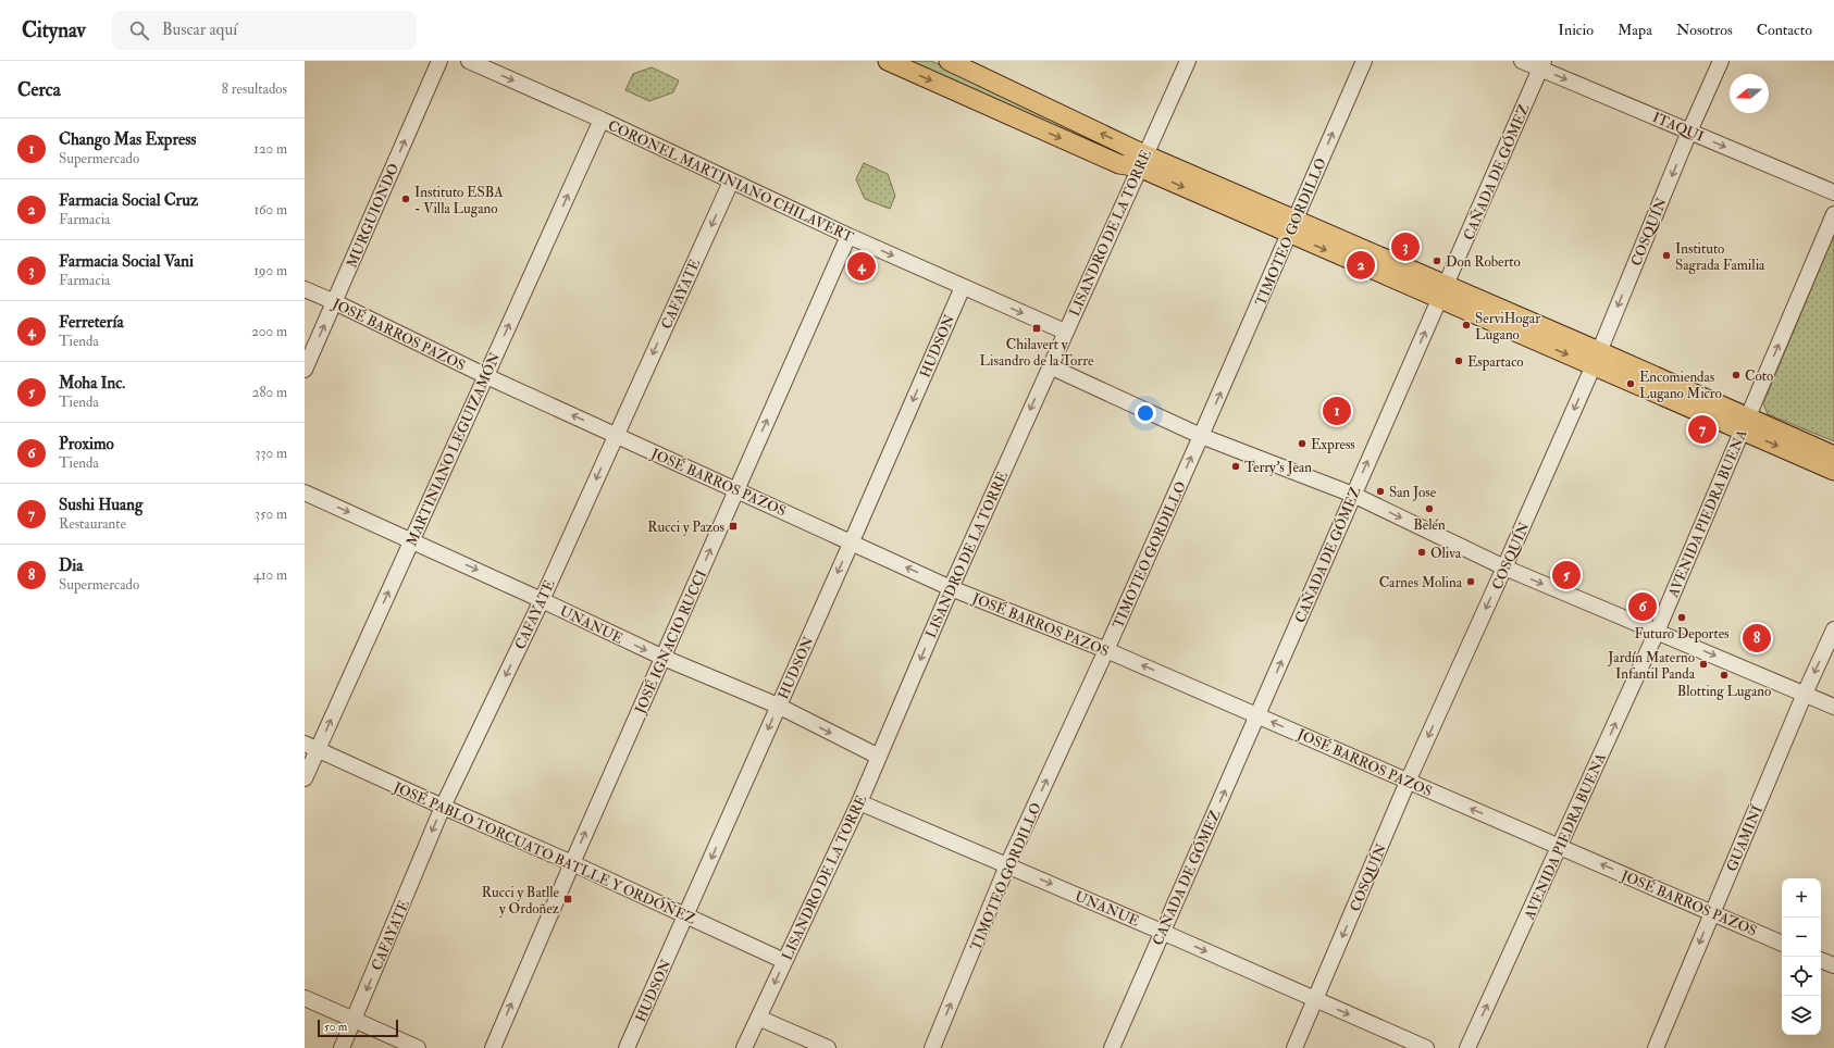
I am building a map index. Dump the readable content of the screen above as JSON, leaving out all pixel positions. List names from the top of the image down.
{
  "streets": {
    "street": [
      "ITAQUI",
      "CAÑADA DE GÓMEZ",
      "CORONEL MARTINIANO CHILAVERT",
      "MURGUIONDO",
      "TIMOTEO GORDILLO",
      "COSQUÍN",
      "LISANDRO DE LA TORRE",
      "CAFAYATE",
      "JOSÉ BARROS PAZOS",
      "HUDSON",
      "MARTINIANO LEGUIZAMÓN",
      "AVENIDA PIEDRA BUENA",
      "UNANUE",
      "JOSÉ IGNACIO RUCCI",
      "GUAMINÍ",
      "JOSÉ PABLO TORCUATO BATLLE Y ORDÓÑEZ"
    ]
  },
  "crossings": [
    ["ITAQUI", "CAÑADA DE GÓMEZ"],
    ["ITAQUI", "COSQUÍN"],
    ["CAÑADA DE GÓMEZ", "JOSÉ BARROS PAZOS"],
    ["CAÑADA DE GÓMEZ", "UNANUE"],
    ["CORONEL MARTINIANO CHILAVERT", "LISANDRO DE LA TORRE"],
    ["CORONEL MARTINIANO CHILAVERT", "CAFAYATE"],
    ["CORONEL MARTINIANO CHILAVERT", "HUDSON"],
    ["CORONEL MARTINIANO CHILAVERT", "MARTINIANO LEGUIZAMÓN"],
    ["CORONEL MARTINIANO CHILAVERT", "JOSÉ IGNACIO RUCCI"],
    ["MURGUIONDO", "JOSÉ BARROS PAZOS"],
    ["TIMOTEO GORDILLO", "JOSÉ BARROS PAZOS"],
    ["TIMOTEO GORDILLO", "UNANUE"],
    ["COSQUÍN", "JOSÉ BARROS PAZOS"],
    ["COSQUÍN", "UNANUE"],
    ["LISANDRO DE LA TORRE", "JOSÉ BARROS PAZOS"],
    ["LISANDRO DE LA TORRE", "UNANUE"],
    ["LISANDRO DE LA TORRE", "JOSÉ PABLO TORCUATO BATLLE Y ORDÓÑEZ"],
    ["CAFAYATE", "JOSÉ BARROS PAZOS"],
    ["CAFAYATE", "UNANUE"],
    ["CAFAYATE", "JOSÉ PABLO TORCUATO BATLLE Y ORDÓÑEZ"],
    ["JOSÉ BARROS PAZOS", "HUDSON"],
    ["JOSÉ BARROS PAZOS", "MARTINIANO LEGUIZAMÓN"],
    ["JOSÉ BARROS PAZOS", "AVENIDA PIEDRA BUENA"],
    ["JOSÉ BARROS PAZOS", "JOSÉ IGNACIO RUCCI"],
    ["JOSÉ BARROS PAZOS", "GUAMINÍ"],
    ["HUDSON", "UNANUE"],
    ["HUDSON", "JOSÉ PABLO TORCUATO BATLLE Y ORDÓÑEZ"],
    ["MARTINIANO LEGUIZAMÓN", "UNANUE"],
    ["MARTINIANO LEGUIZAMÓN", "JOSÉ PABLO TORCUATO BATLLE Y ORDÓÑEZ"],
    ["UNANUE", "JOSÉ IGNACIO RUCCI"],
    ["JOSÉ IGNACIO RUCCI", "JOSÉ PABLO TORCUATO BATLLE Y ORDÓÑEZ"]
  ],
  "one_way": [
    "ITAQUI",
    "CAÑADA DE GÓMEZ",
    "CORONEL MARTINIANO CHILAVERT",
    "MURGUIONDO",
    "TIMOTEO GORDILLO",
    "COSQUÍN",
    "LISANDRO DE LA TORRE",
    "CAFAYATE",
    "JOSÉ BARROS PAZOS",
    "HUDSON",
    "MARTINIANO LEGUIZAMÓN",
    "AVENIDA PIEDRA BUENA",
    "UNANUE",
    "JOSÉ IGNACIO RUCCI",
    "GUAMINÍ"
  ],
  "places": {
    "other": [
      "Instituto ESBA - Villa Lugano",
      "Instituto Sagrada Familia",
      "Don Roberto",
      "ServiHogar Lugano",
      "Espartaco",
      "Coto",
      "Encomiendas Lugano Micro",
      "Express",
      "Terry's Jean",
      "San Jose",
      "Belén",
      "Oliva",
      "Carnes Molina",
      "Futuro Deportes",
      "Jardín Materno Infantil Panda",
      "Blotting Lugano"
    ],
    "transit": ["Chilavert y Lisandro de la Torre", "Rucci y Pazos", "Rucci y Batlle y Ordoñez"]
  },
  "scale_bar": "50 m",
  "north": "left",
  "page": {
    "header": "Citynav",
    "search": "Buscar aquí",
    "nav": [
      "Inicio",
      "Mapa",
      "Nosotros",
      "Contacto"
    ],
    "heading": ["Cerca", "8 resultados"],
    "list": [
      {
        "mark": "1",
        "name": "Chango Mas Express",
        "note": "Supermercado",
        "value": "120 m"
      },
      {
        "mark": "2",
        "name": "Farmacia Social Cruz",
        "note": "Farmacia",
        "value": "160 m"
      },
      {
        "mark": "3",
        "name": "Farmacia Social Vani",
        "note": "Farmacia",
        "value": "190 m"
      },
      {
        "mark": "4",
        "name": "Ferretería",
        "note": "Tienda",
        "value": "200 m"
      },
      {
        "mark": "5",
        "name": "Moha Inc.",
        "note": "Tienda",
        "value": "280 m"
      },
      {
        "mark": "6",
        "name": "Proximo",
        "note": "Tienda",
        "value": "330 m"
      },
      {
        "mark": "7",
        "name": "Sushi Huang",
        "note": "Restaurante",
        "value": "350 m"
      },
      {
        "mark": "8",
        "name": "Dia",
        "note": "Supermercado",
        "value": "410 m"
      }
    ],
    "pins": [
      "3",
      "2",
      "4",
      "1",
      "7",
      "5",
      "6",
      "8"
    ],
    "map_buttons": ["+", "−"],
    "scale": "50 m"
  }
}
